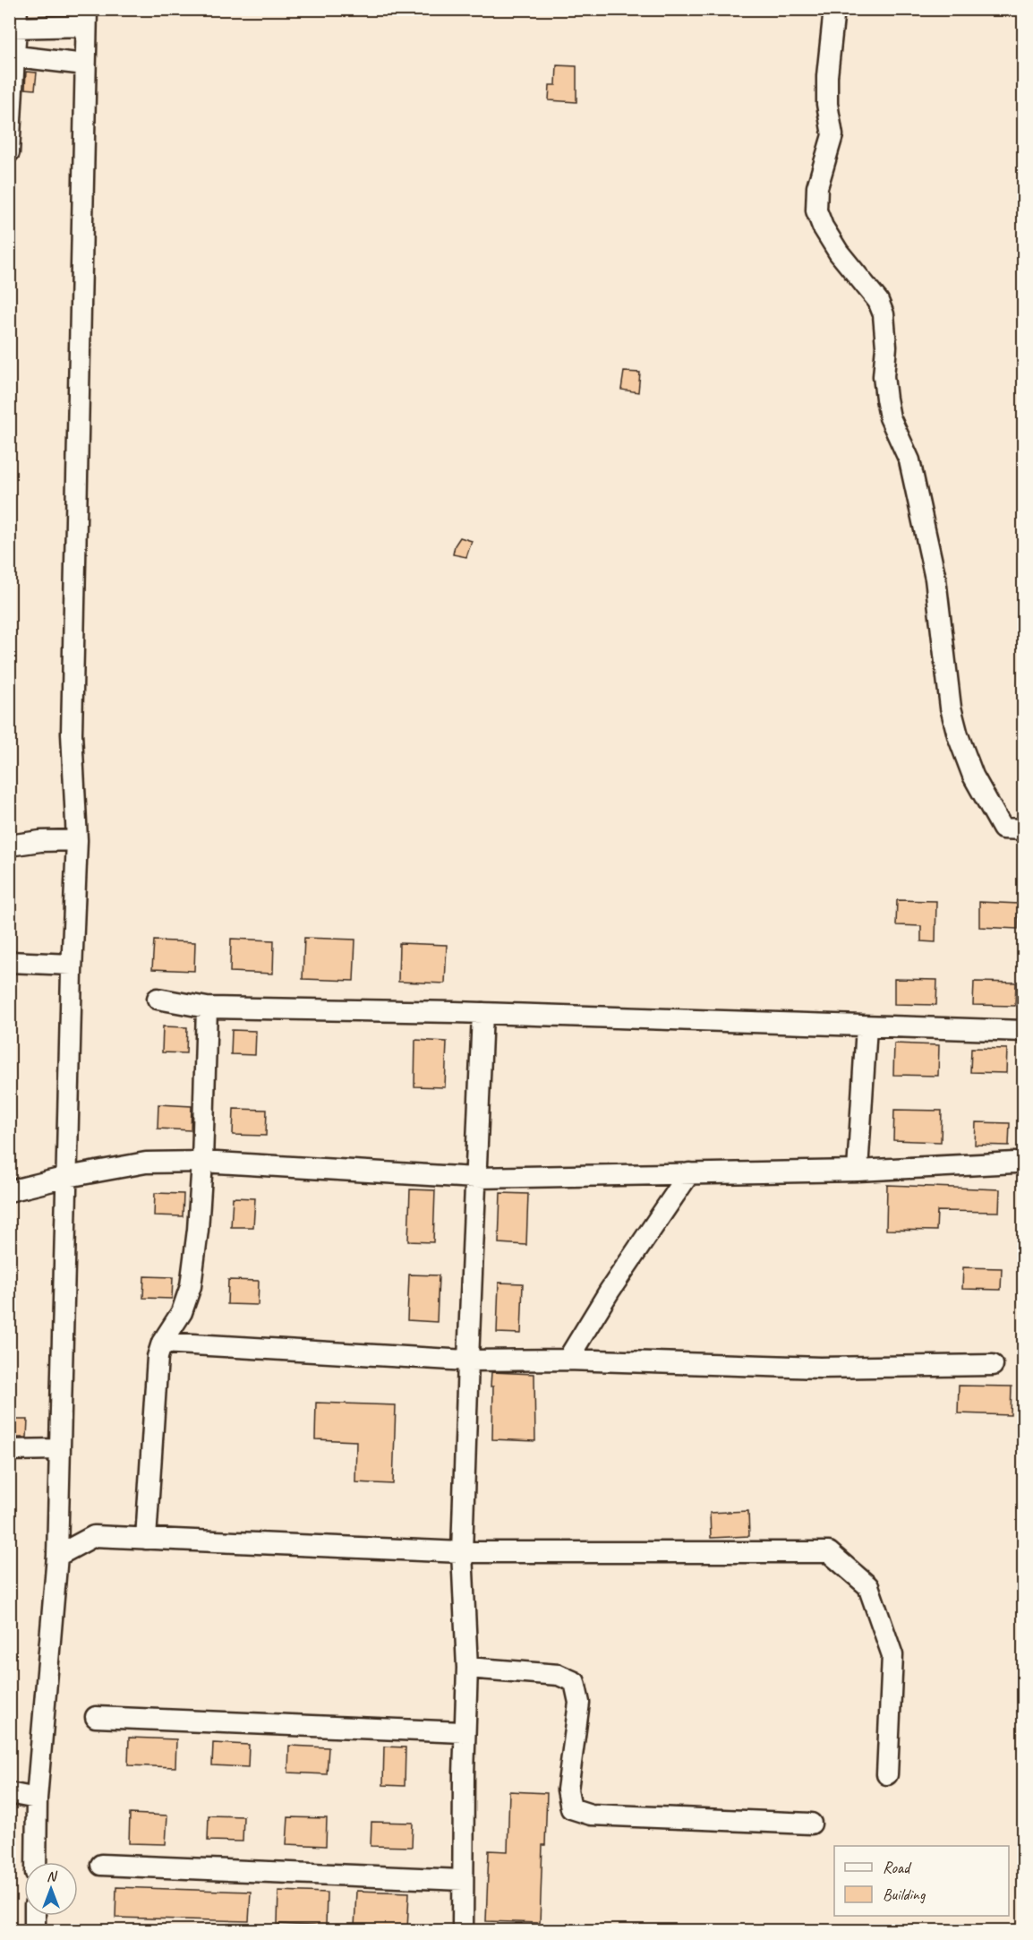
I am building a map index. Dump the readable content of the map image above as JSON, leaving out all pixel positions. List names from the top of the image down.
{
  "legend": ["Road", "Building"],
  "north": "top"
}
